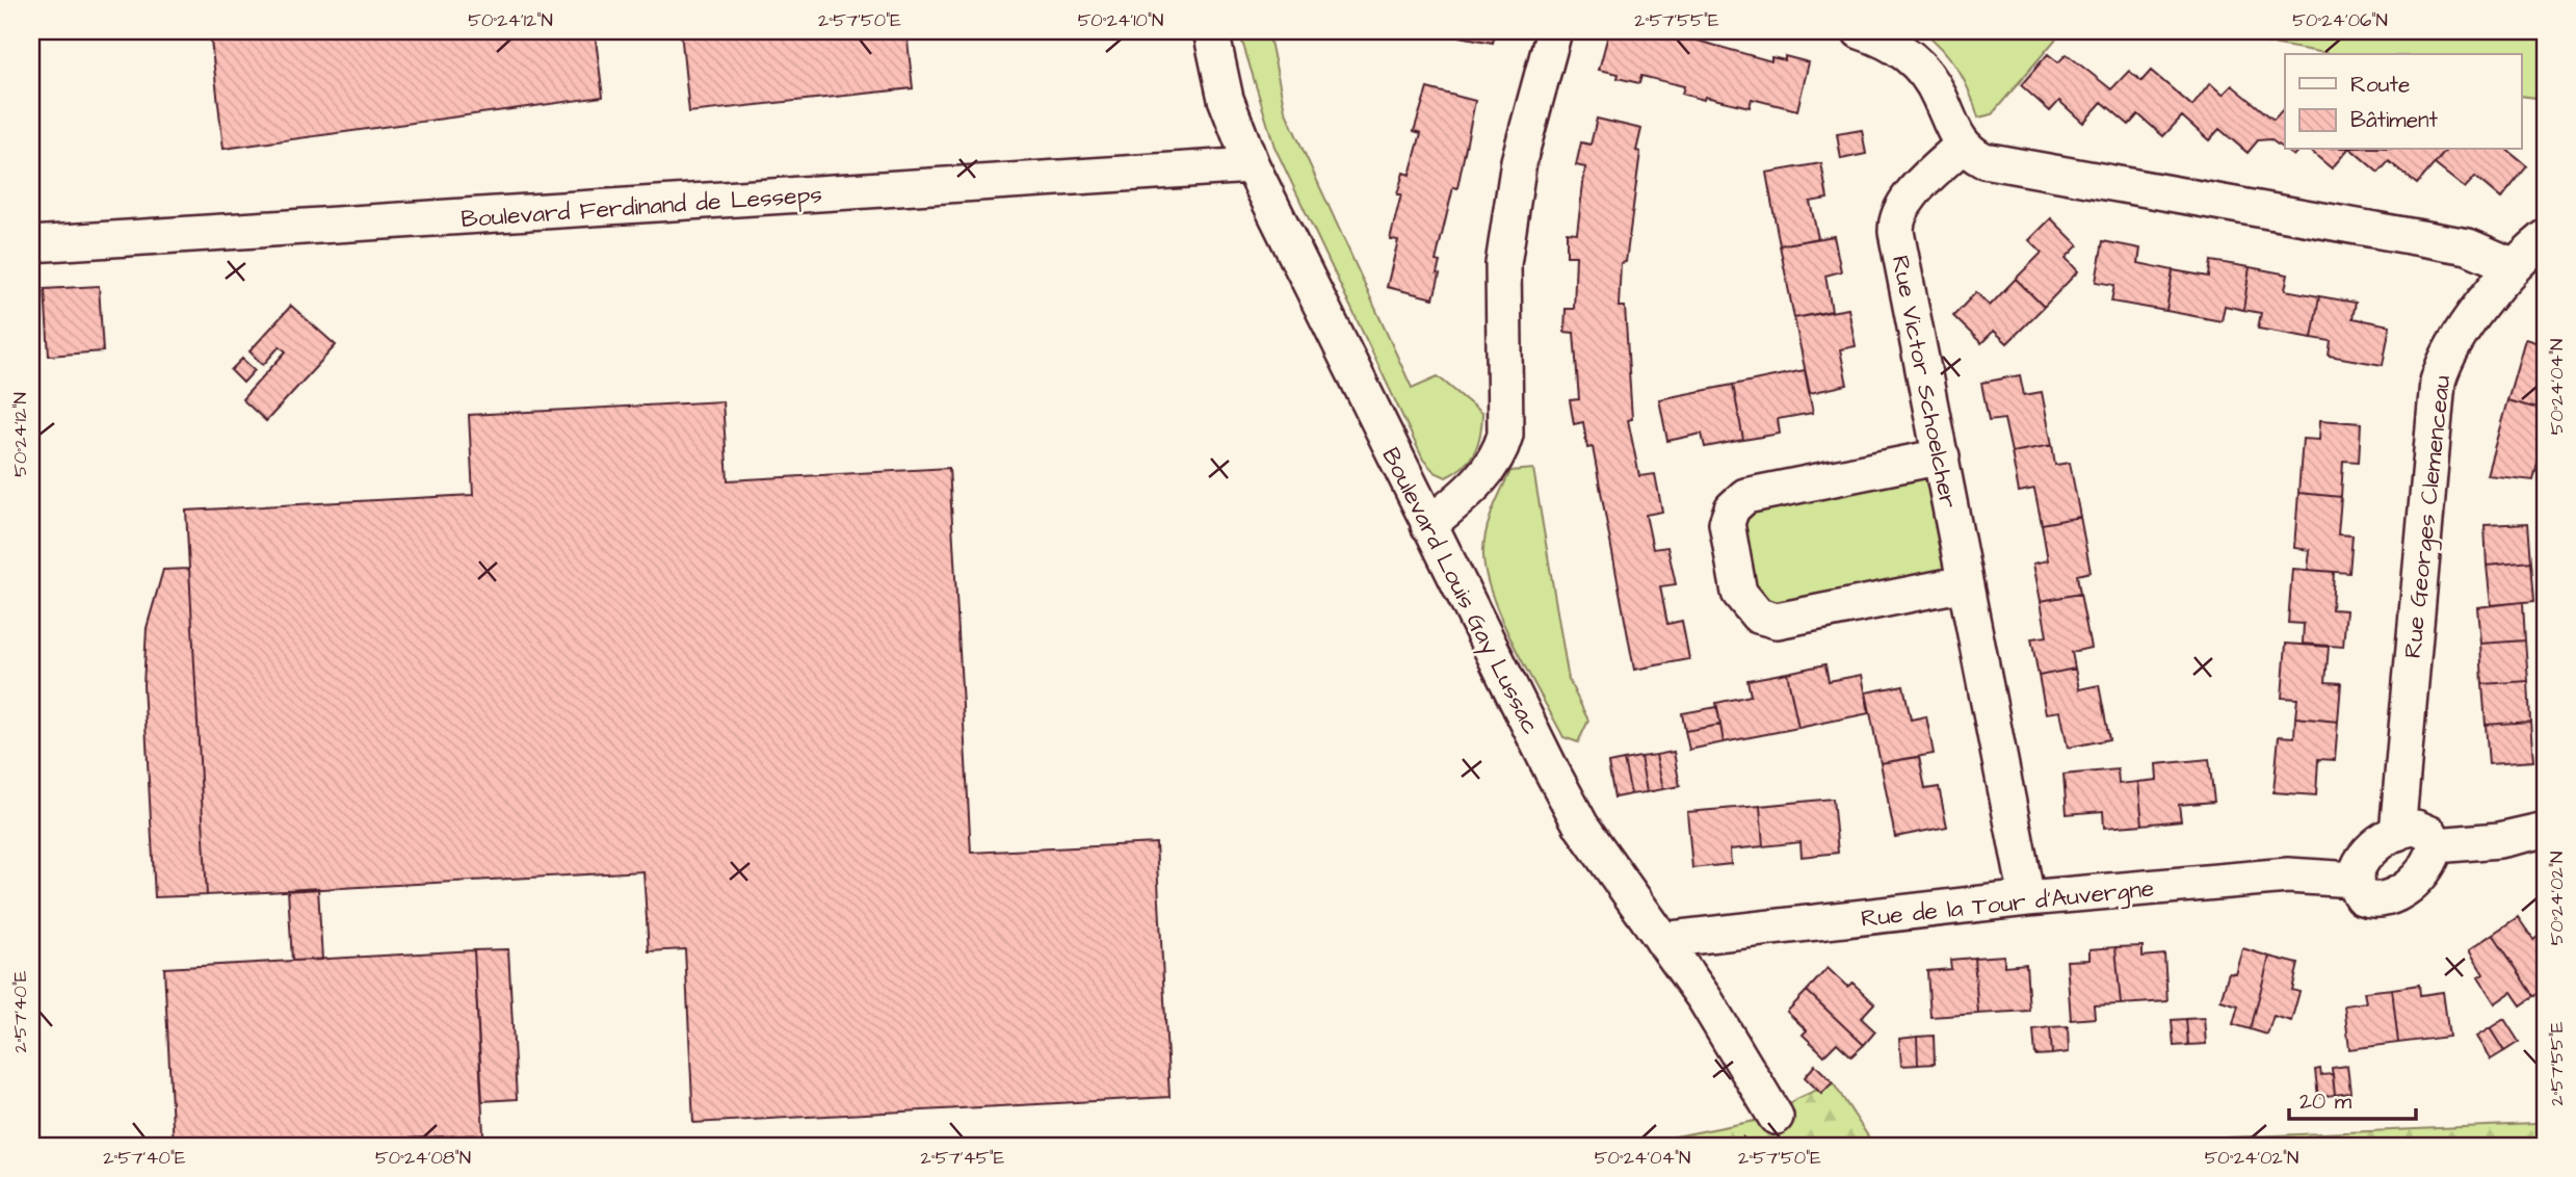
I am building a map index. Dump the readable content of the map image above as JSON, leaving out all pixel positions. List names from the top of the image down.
{
  "streets": {
    "street": [
      "Boulevard Ferdinand de Lesseps",
      "Rue Victor Schoelcher",
      "Rue Georges Clemenceau",
      "Boulevard Louis Gay Lussac",
      "Rue de la Tour d'Auvergne"
    ]
  },
  "crossings": [
    ["Boulevard Ferdinand de Lesseps", "Boulevard Louis Gay Lussac"],
    ["Rue Victor Schoelcher", "Rue de la Tour d'Auvergne"],
    ["Boulevard Louis Gay Lussac", "Rue de la Tour d'Auvergne"]
  ],
  "legend": ["Route", "Bâtiment"],
  "scale_bar": "20 m",
  "coordinates": [
    "50°24'12\"N",
    "2°57'50\"E",
    "50°24'10\"N",
    "2°57'55\"E",
    "50°24'06\"N",
    "50°24'04\"N",
    "50°24'02\"N",
    "2°57'40\"E",
    "50°24'08\"N",
    "2°57'45\"E"
  ]
}
